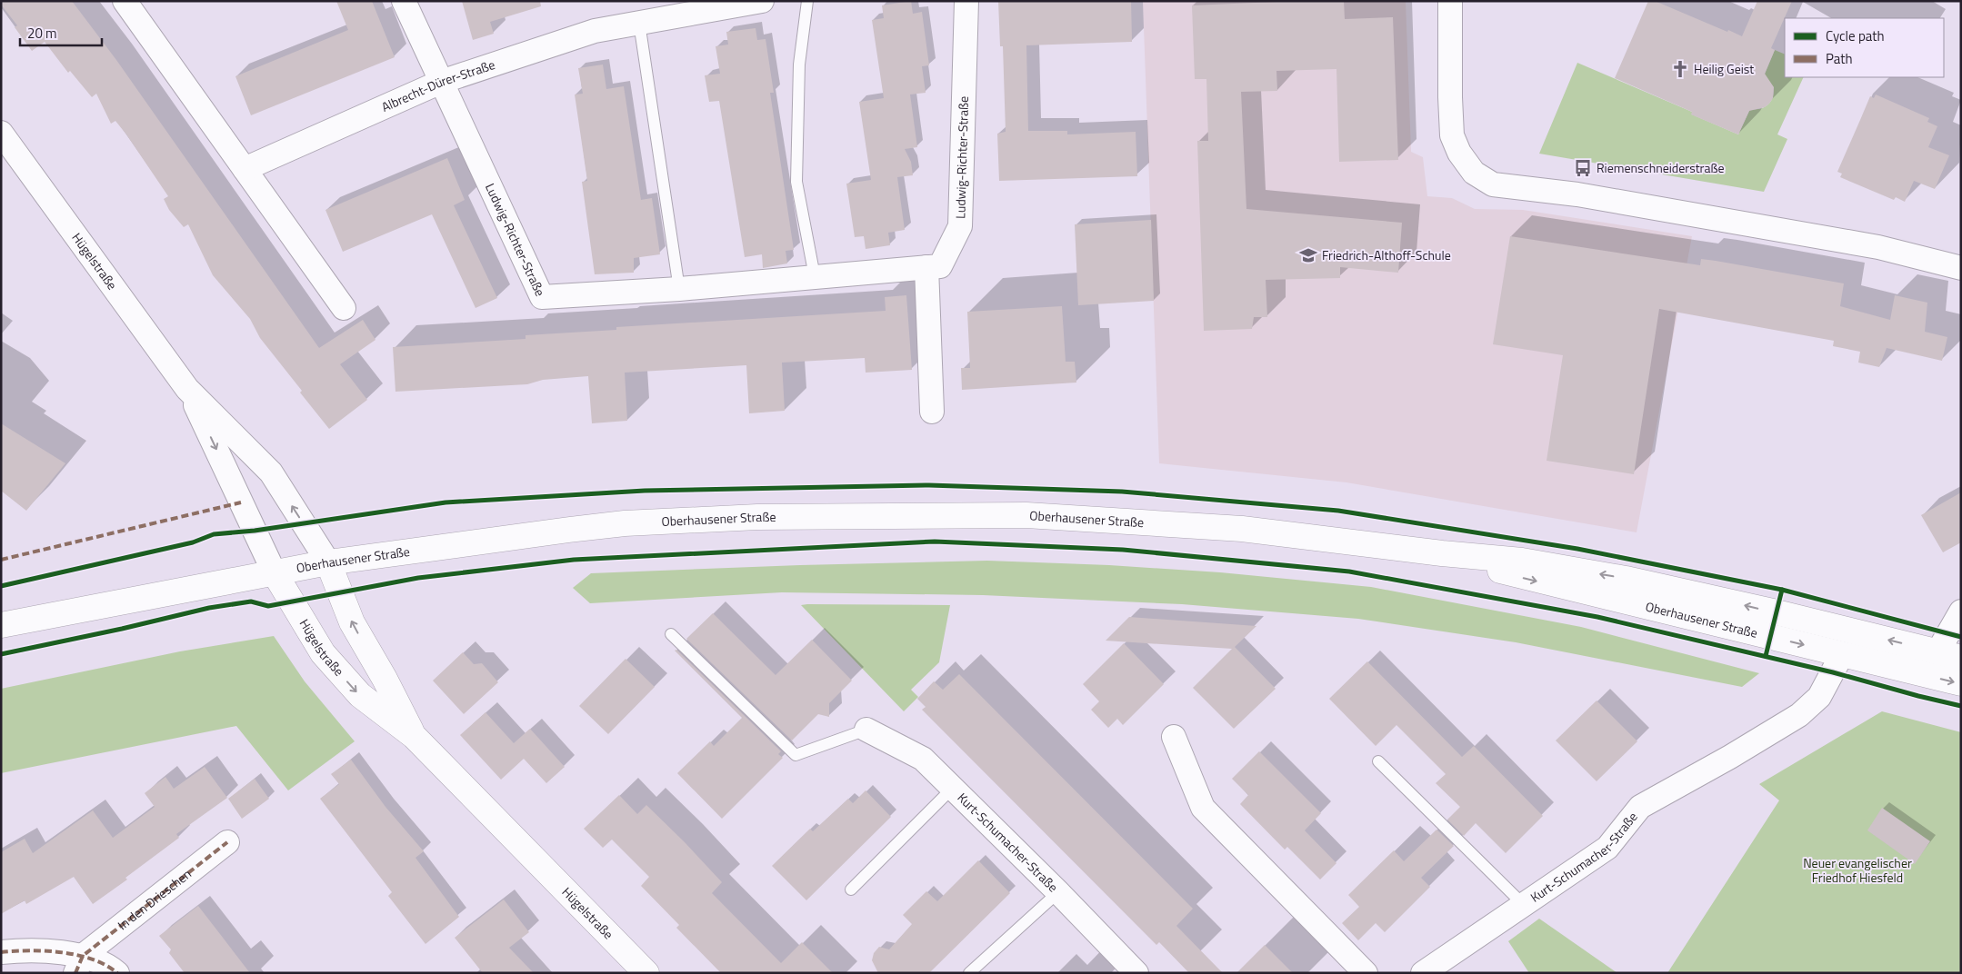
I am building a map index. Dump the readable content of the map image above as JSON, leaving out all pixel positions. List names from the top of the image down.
{
  "streets": {
    "main road": ["Hügelstraße", "Oberhausener Straße"],
    "street": [
      "Albrecht-Dürer-Straße",
      "Ludwig-Richter-Straße",
      "Kurt-Schumacher-Straße",
      "In den Drieschen"
    ]
  },
  "crossings": [
    ["Albrecht-Dürer-Straße", "Ludwig-Richter-Straße"],
    ["Hügelstraße", "Oberhausener Straße"],
    ["Oberhausener Straße", "Kurt-Schumacher-Straße"]
  ],
  "parks": ["Neuer evangelischer Friedhof Hiesfeld"],
  "places": {
    "church": ["Heilig Geist"],
    "bus stop": ["Riemenschneiderstraße"],
    "school or university": ["Friedrich-Althoff-Schule"]
  },
  "legend": ["Cycle path", "Path"],
  "scale_bar": "20 m"
}
